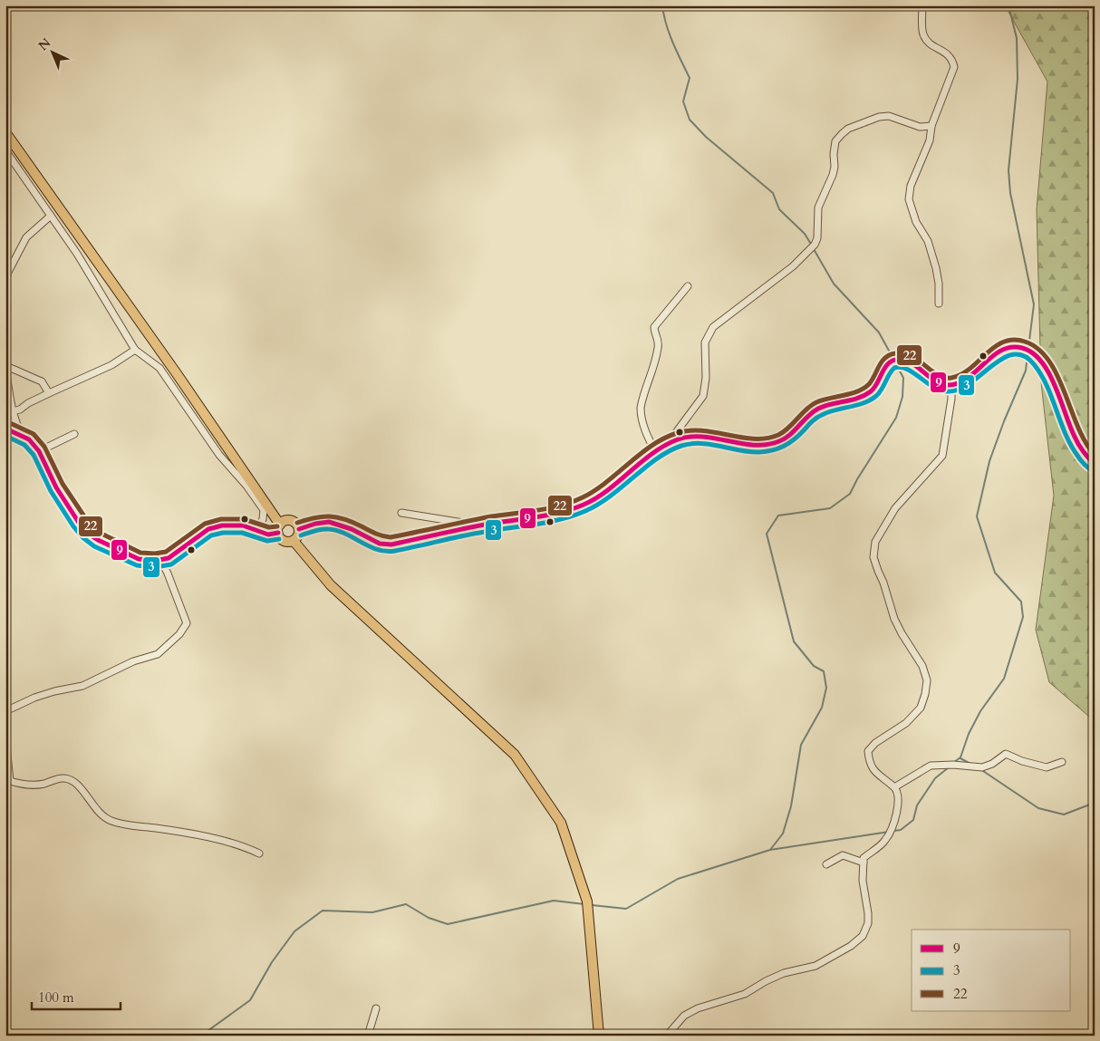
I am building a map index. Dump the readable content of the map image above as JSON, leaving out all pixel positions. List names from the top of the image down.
{
  "lines": ["transit line 22", "transit line 9", "transit line 3"],
  "legend": ["9", "3", "22"],
  "scale_bar": "100 m",
  "north": "top left"
}
